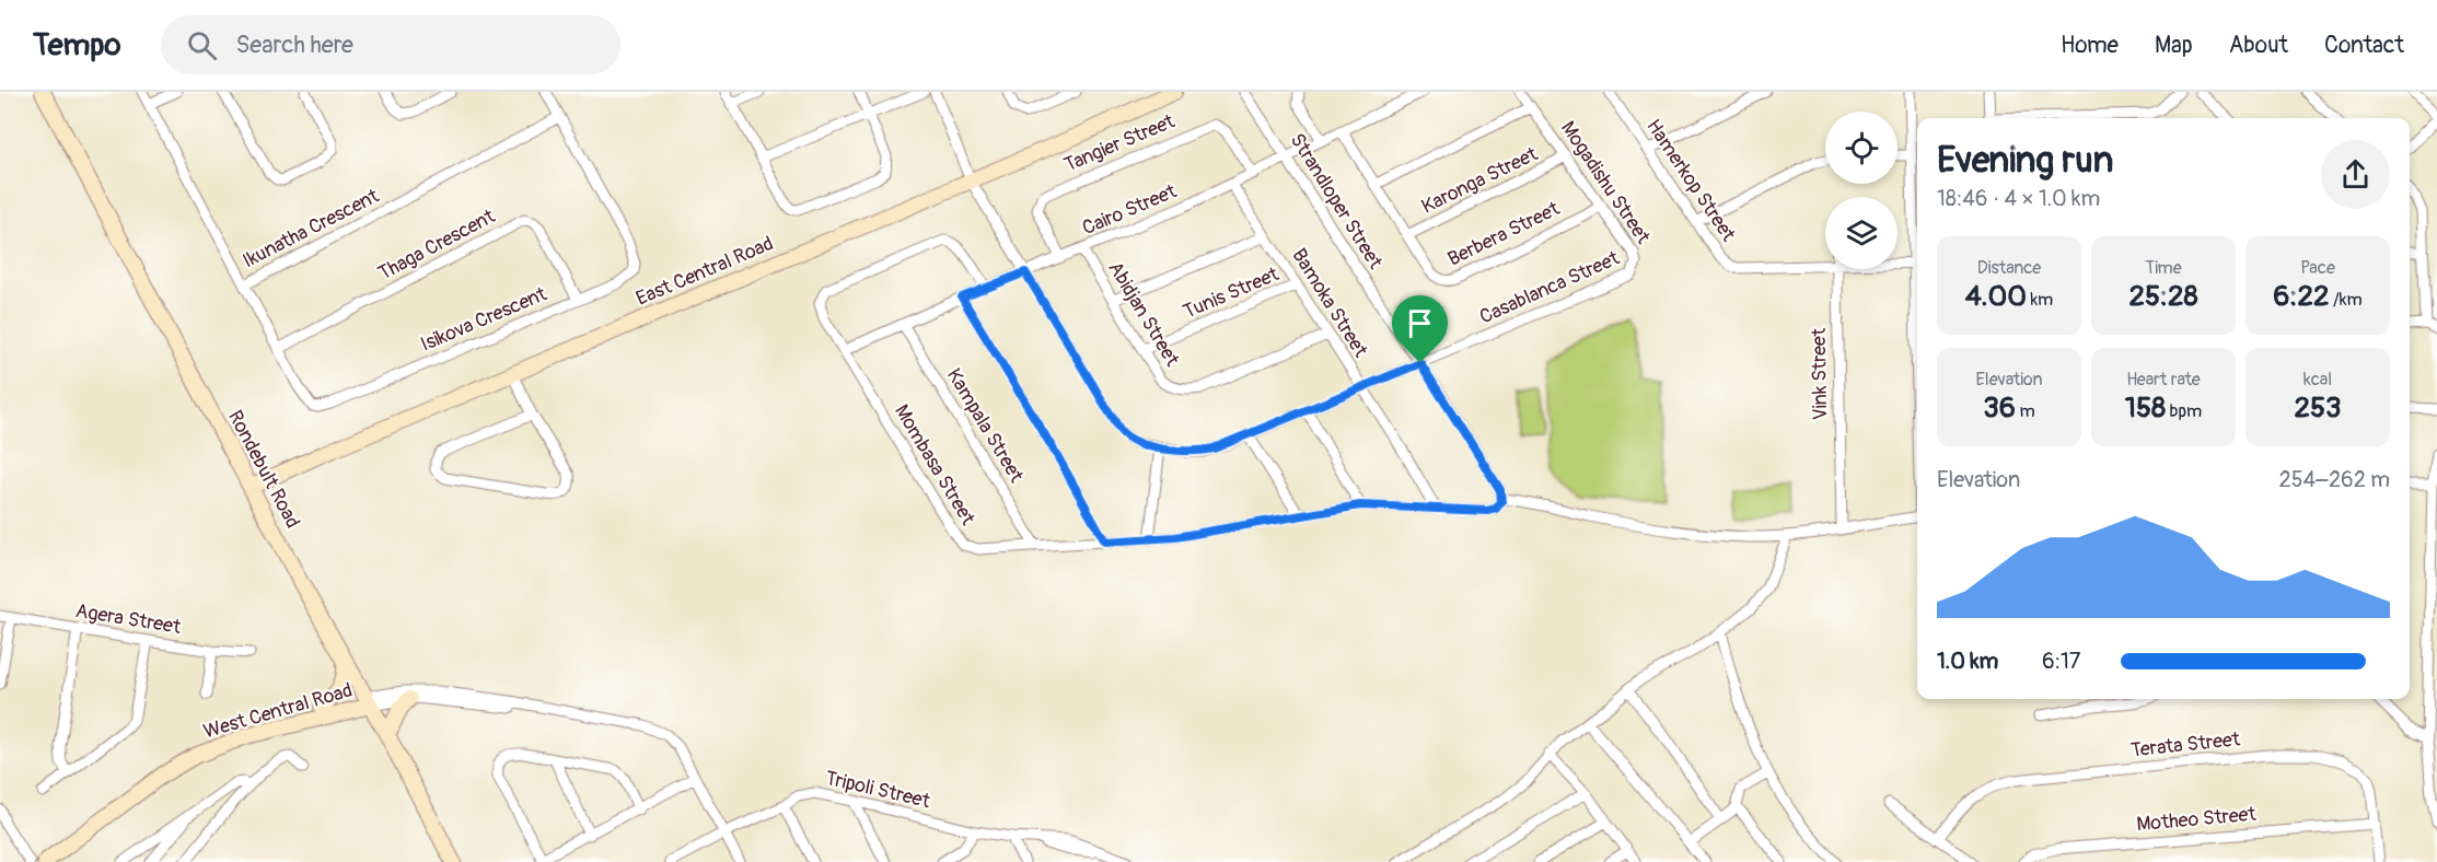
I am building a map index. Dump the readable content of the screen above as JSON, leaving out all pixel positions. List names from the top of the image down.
{
  "streets": {
    "street": [
      "Tangier Street",
      "Karonga Street",
      "Hamerkop Street",
      "Mogadishu Street",
      "Strandloper Street",
      "Cairo Street",
      "Ikunatha Crescent",
      "Berbera Street",
      "Thaga Crescent",
      "East Central Road",
      "Casablanca Street",
      "Tunis Street",
      "Bamoka Street",
      "Abidjan Street",
      "Isikova Crescent",
      "Vink Street",
      "Kampala Street",
      "Mombasa Street",
      "Rondebult Road",
      "Agera Street",
      "West Central Road",
      "Terata Street",
      "Tripoli Street",
      "Motheo Street"
    ]
  },
  "crossings": [
    ["Tangier Street", "Cairo Street"],
    ["Karonga Street", "Mogadishu Street"],
    ["Karonga Street", "Berbera Street"],
    ["Mogadishu Street", "Berbera Street"],
    ["Mogadishu Street", "Casablanca Street"],
    ["Strandloper Street", "Cairo Street"],
    ["Strandloper Street", "Casablanca Street"],
    ["Strandloper Street", "Mombasa Street"],
    ["Cairo Street", "Berbera Street"],
    ["Cairo Street", "Casablanca Street"],
    ["Cairo Street", "Bamoka Street"],
    ["Cairo Street", "Abidjan Street"],
    ["Cairo Street", "Kampala Street"],
    ["Cairo Street", "Mombasa Street"],
    ["Ikunatha Crescent", "Isikova Crescent"],
    ["Thaga Crescent", "Isikova Crescent"],
    ["East Central Road", "Casablanca Street"],
    ["East Central Road", "Rondebult Road"],
    ["Casablanca Street", "Bamoka Street"],
    ["Tunis Street", "Bamoka Street"],
    ["Tunis Street", "Abidjan Street"],
    ["Bamoka Street", "Abidjan Street"],
    ["Bamoka Street", "Mombasa Street"],
    ["Kampala Street", "Mombasa Street"],
    ["Rondebult Road", "West Central Road"],
    ["Terata Street", "Motheo Street"]
  ],
  "page": {
    "header": "Tempo",
    "search": "Search here",
    "nav": [
      "Home",
      "Map",
      "About",
      "Contact"
    ],
    "heading": ["Evening run", "18:46 · 4 × 1.0 km"],
    "stats": [
      ["Distance", "4.00 km"],
      ["Time", "25:28"],
      ["Pace", "6:22 /km"],
      ["Elevation", "36 m"],
      ["Heart rate", "158 bpm"],
      ["kcal", "253"]
    ],
    "chart": ["Elevation", "254–262 m"],
    "list": [
      {
        "name": "1.0 km",
        "note": "6:17"
      }
    ]
  }
}
